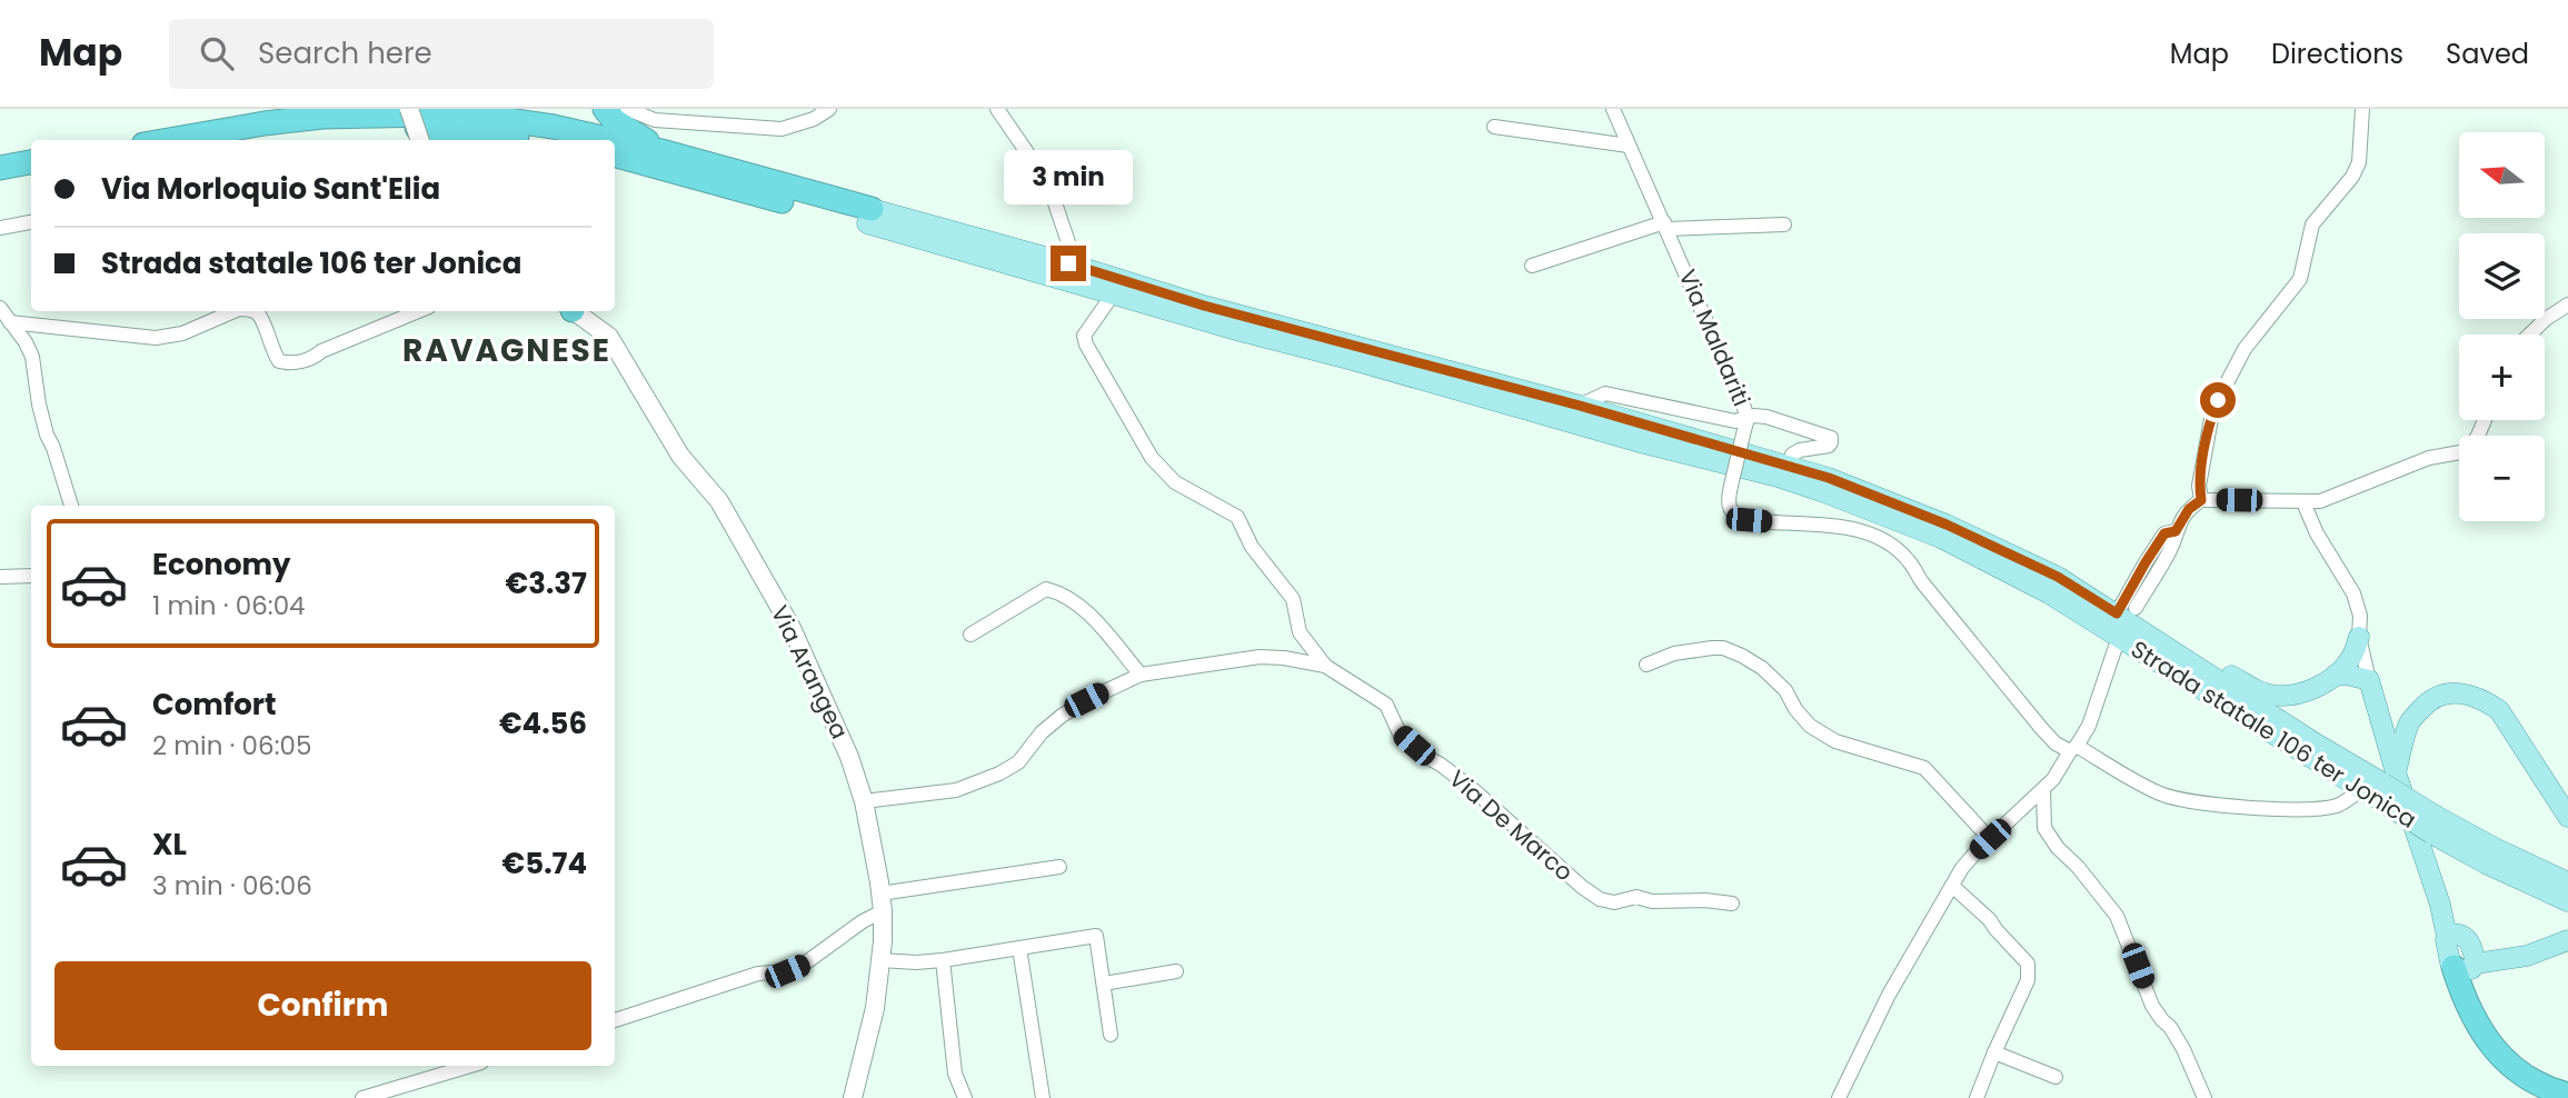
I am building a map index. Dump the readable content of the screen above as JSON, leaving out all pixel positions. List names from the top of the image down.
{
  "streets": {
    "main road": ["Strada statale 106 ter Jonica"],
    "street": ["Via Maldariti", "Via Arangea", "Via De Marco"]
  },
  "districts": ["RAVAGNESE"],
  "north": "left",
  "page": {
    "header": "Map",
    "search": "Search here",
    "nav": ["Map", "Directions", "Saved"],
    "map_buttons": ["+", "−"],
    "banner": ["Via Morloquio Sant'Elia", "Strada statale 106 ter Jonica"],
    "bubble": "3 min",
    "list": [
      {
        "name": "Economy",
        "note": "1 min · 06:04",
        "value": "€3.37"
      },
      {
        "name": "Comfort",
        "note": "2 min · 06:05",
        "value": "€4.56"
      },
      {
        "name": "XL",
        "note": "3 min · 06:06",
        "value": "€5.74"
      }
    ],
    "buttons": "Confirm"
  }
}
